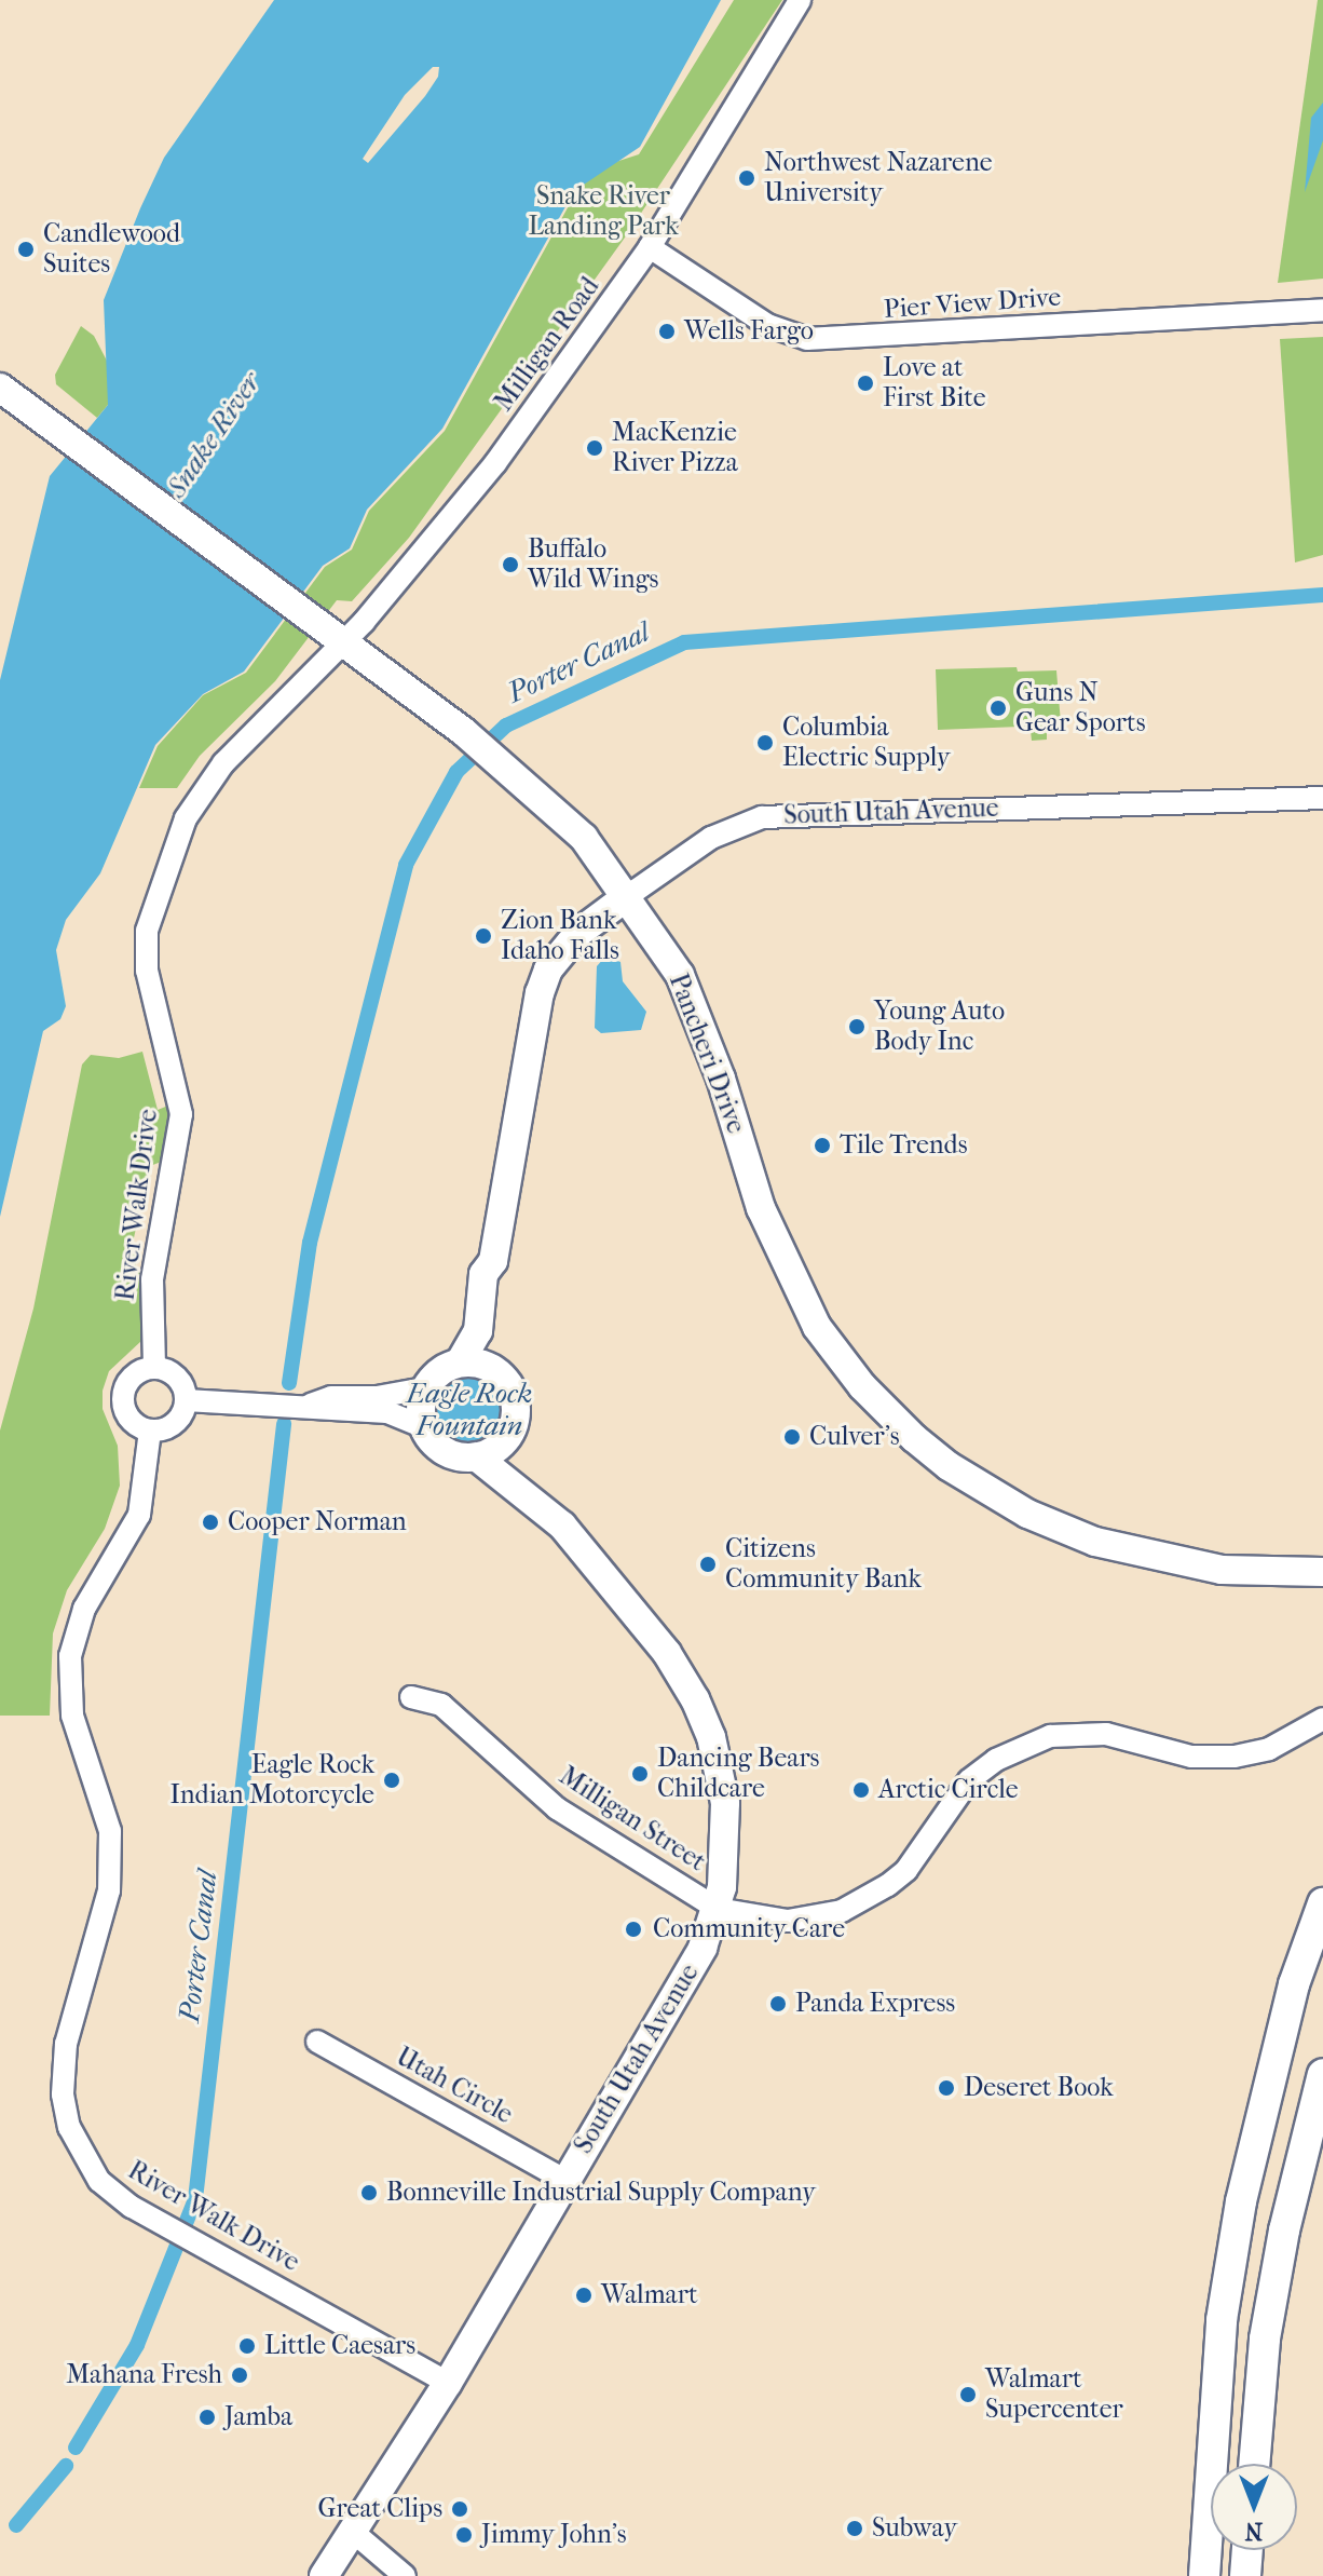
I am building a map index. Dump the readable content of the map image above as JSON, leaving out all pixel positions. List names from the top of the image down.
{
  "streets": {
    "main road": ["South Utah Avenue", "Pancheri Drive"],
    "street": [
      "Pier View Drive",
      "Milligan Road",
      "River Walk Drive",
      "Milligan Street",
      "Utah Circle"
    ]
  },
  "crossings": [
    ["Pier View Drive", "Milligan Road"],
    ["Milligan Road", "Pancheri Drive"],
    ["Milligan Road", "River Walk Drive"],
    ["South Utah Avenue", "Pancheri Drive"],
    ["South Utah Avenue", "River Walk Drive"],
    ["South Utah Avenue", "Milligan Street"],
    ["South Utah Avenue", "Utah Circle"],
    ["Pancheri Drive", "River Walk Drive"]
  ],
  "water": ["Snake River", "Porter Canal", "Eagle Rock Fountain"],
  "parks": ["Snake River Landing Park"],
  "places": [
    "Northwest Nazarene University",
    "Candlewood Suites",
    "Wells Fargo",
    "Love at First Bite",
    "MacKenzie River Pizza",
    "Buffalo Wild Wings",
    "Guns N Gear Sports",
    "Columbia Electric Supply",
    "Zion Bank Idaho Falls",
    "Young Auto Body Inc",
    "Tile Trends",
    "Culver's",
    "Cooper Norman",
    "Citizens Community Bank",
    "Dancing Bears Childcare",
    "Eagle Rock Indian Motorcycle",
    "Arctic Circle",
    "Community Care",
    "Panda Express",
    "Deseret Book",
    "Bonneville Industrial Supply Company",
    "Walmart",
    "Little Caesars",
    "Mahana Fresh",
    "Walmart Supercenter",
    "Jamba",
    "Great Clips",
    "Subway",
    "Jimmy John's"
  ],
  "north": "bottom"
}
